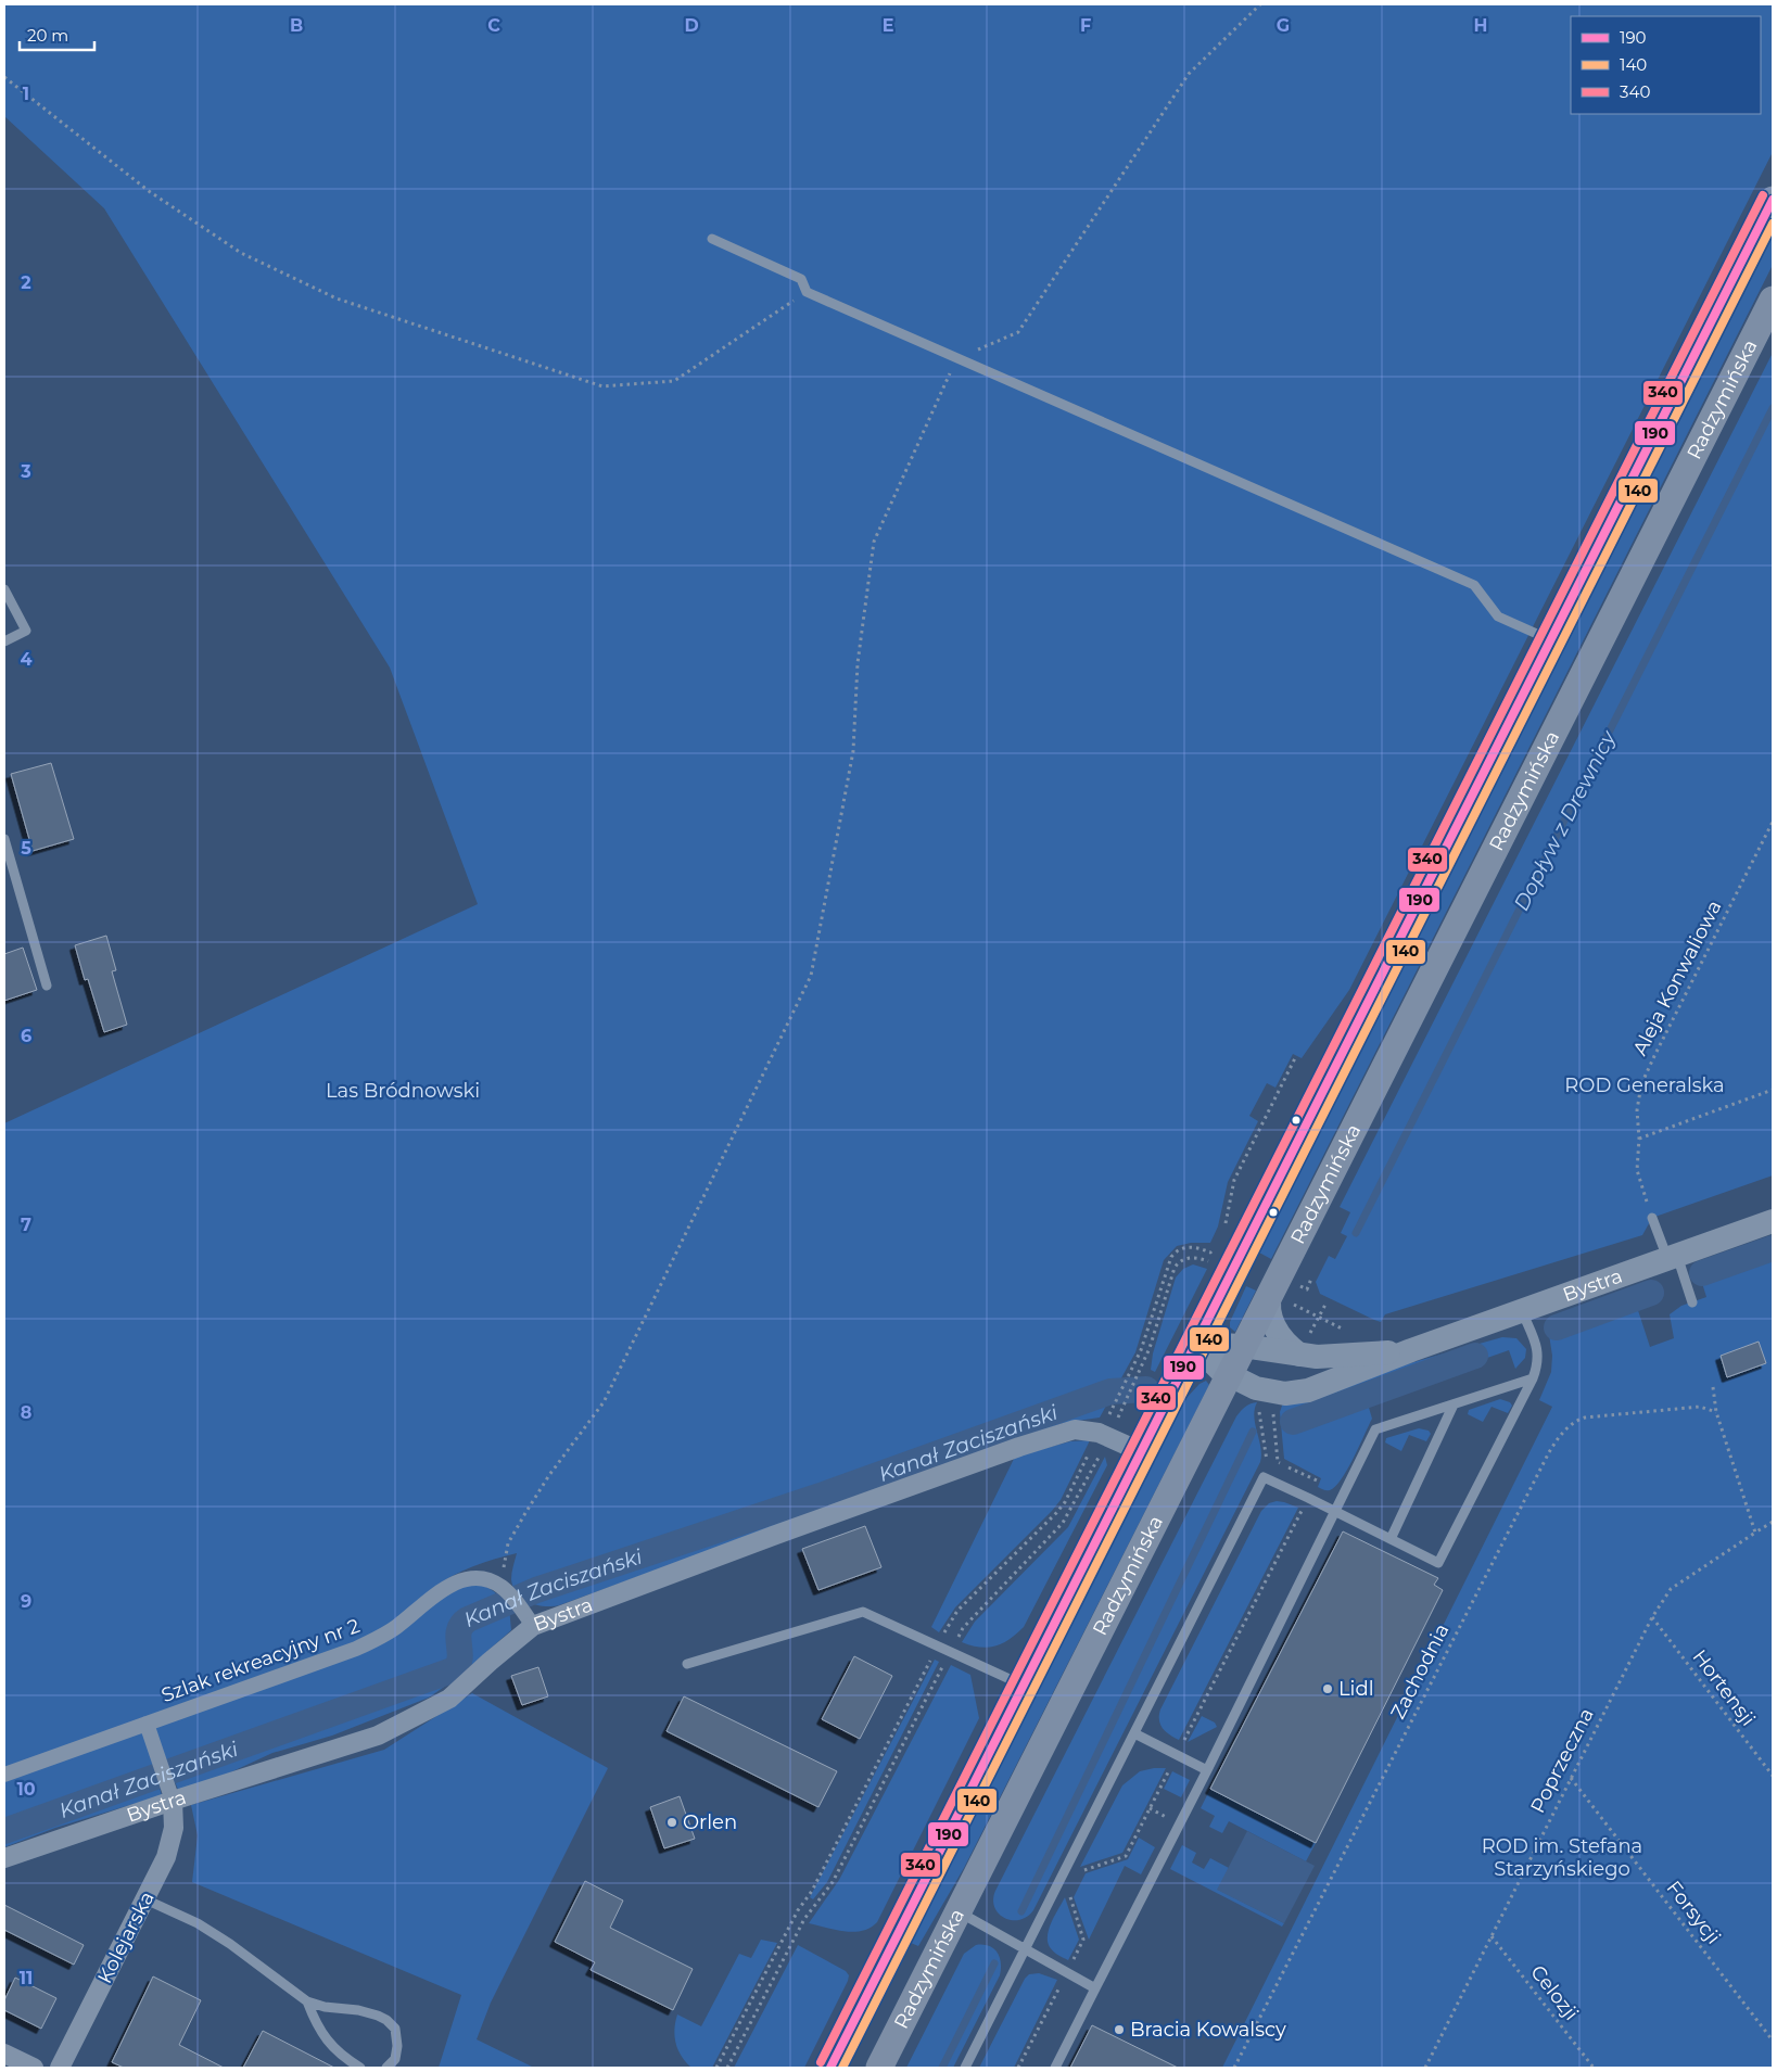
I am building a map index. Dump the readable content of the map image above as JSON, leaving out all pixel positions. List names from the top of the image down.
{
  "streets": {
    "main road": ["Radzymińska"],
    "street": ["Bystra", "Szlak rekreacyjny nr 2", "Kolejarska"],
    "path": [
      "Aleja Konwaliowa",
      "Zachodnia",
      "Hortensji",
      "Poprzeczna",
      "Forsycji",
      "Celozji"
    ]
  },
  "crossings": [
    ["Radzymińska", "Bystra"],
    ["Bystra", "Kolejarska"],
    ["Hortensji", "Poprzeczna"],
    ["Poprzeczna", "Forsycji"],
    ["Poprzeczna", "Celozji"]
  ],
  "water": ["Dopływ z Drewnicy", "Kanał Zaciszański"],
  "parks": ["ROD Generalska", "Las Bródnowski", "ROD im. Stefana Starzyńskiego"],
  "places": ["Lidl", "Orlen", "Bracia Kowalscy"],
  "lines": ["transit line 340", "transit line 190", "transit line 140"],
  "legend": ["190", "140", "340"],
  "scale_bar": "20 m",
  "grid": {
    "columns": [
      "B",
      "C",
      "D",
      "E",
      "F",
      "G",
      "H"
    ],
    "rows": [
      "1",
      "2",
      "3",
      "4",
      "5",
      "6",
      "7",
      "8",
      "9",
      "10",
      "11"
    ]
  }
}
